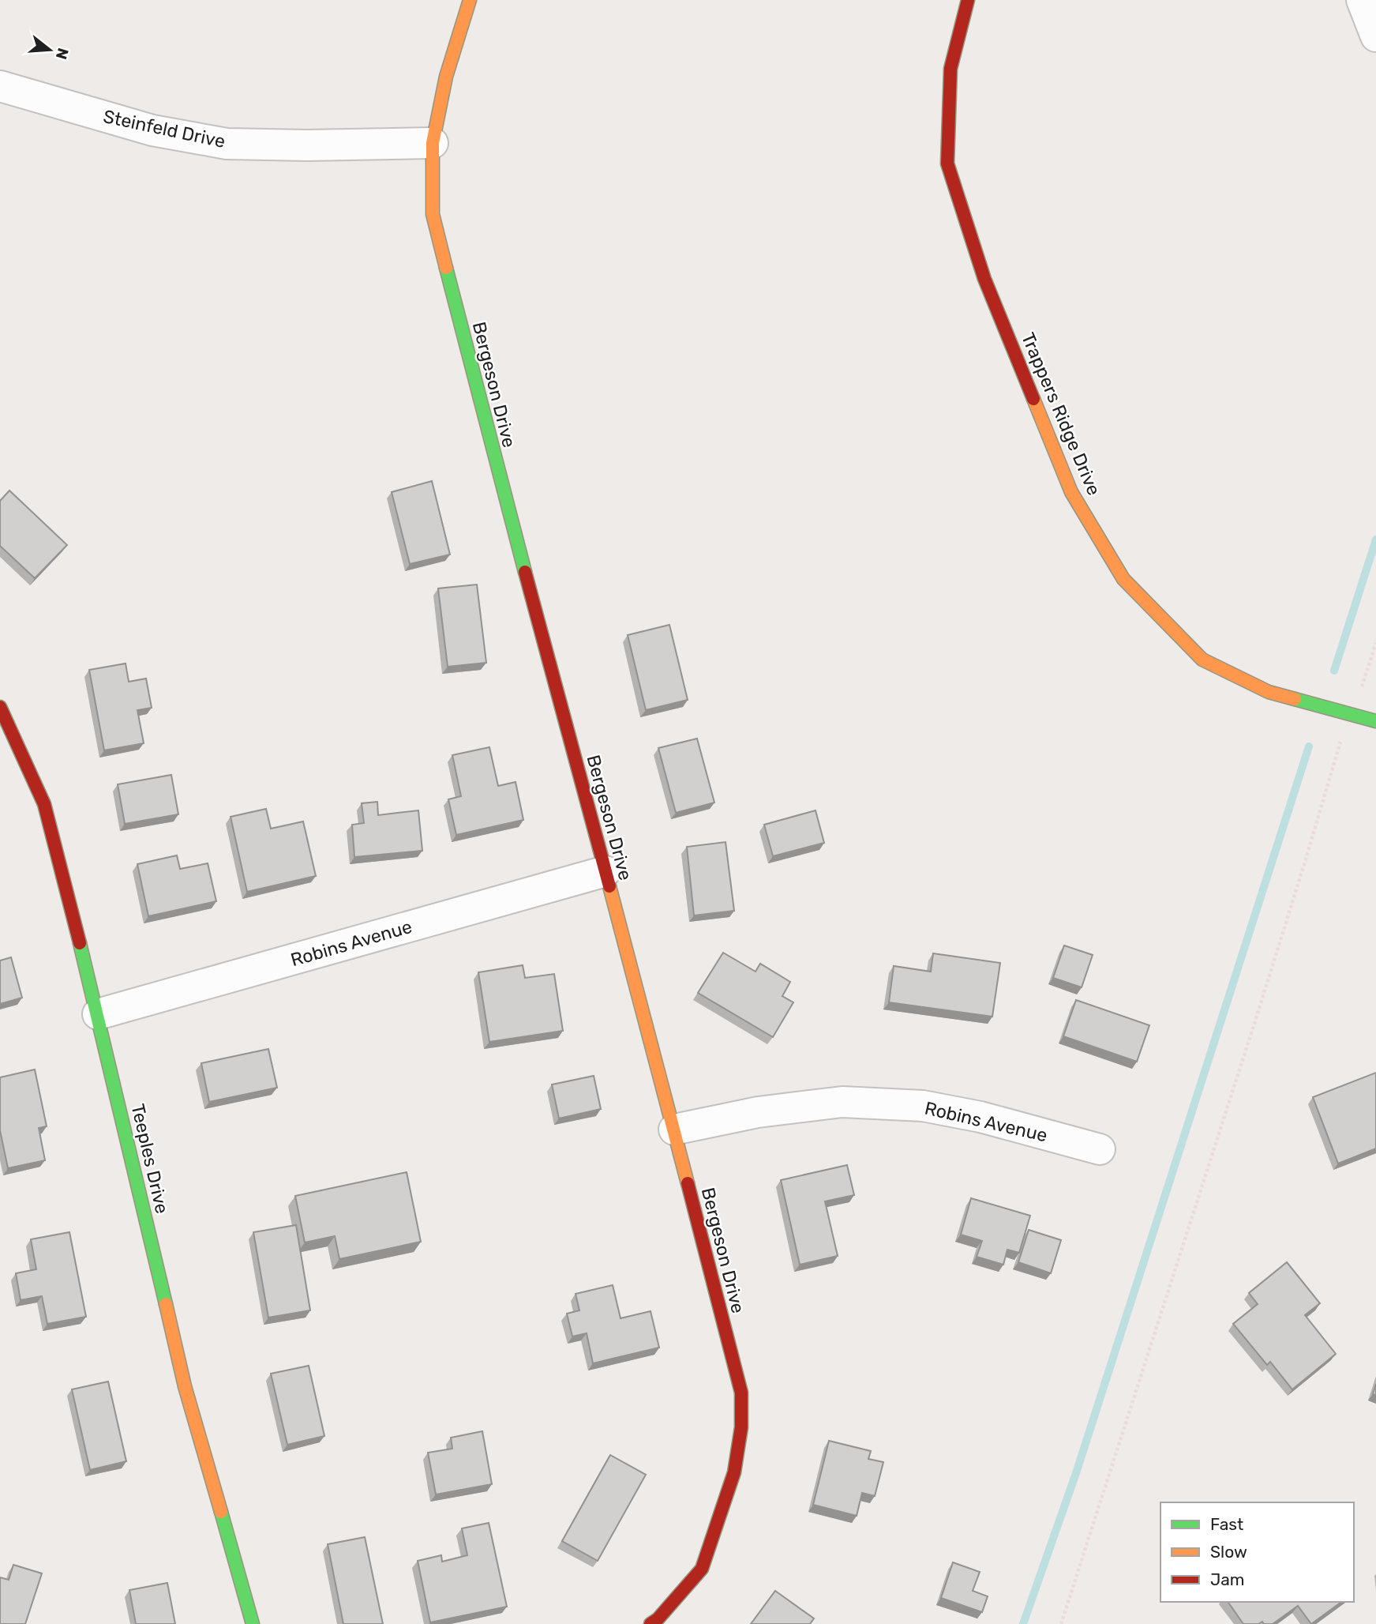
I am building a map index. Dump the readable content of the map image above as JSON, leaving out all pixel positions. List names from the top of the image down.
{
  "streets": {
    "street": [
      "Steinfeld Drive",
      "Bergeson Drive",
      "Trappers Ridge Drive",
      "Robins Avenue",
      "Teeples Drive"
    ]
  },
  "crossings": [
    ["Steinfeld Drive", "Bergeson Drive"],
    ["Bergeson Drive", "Robins Avenue"],
    ["Robins Avenue", "Teeples Drive"]
  ],
  "legend": ["Fast", "Slow", "Jam"],
  "north": "right"
}
